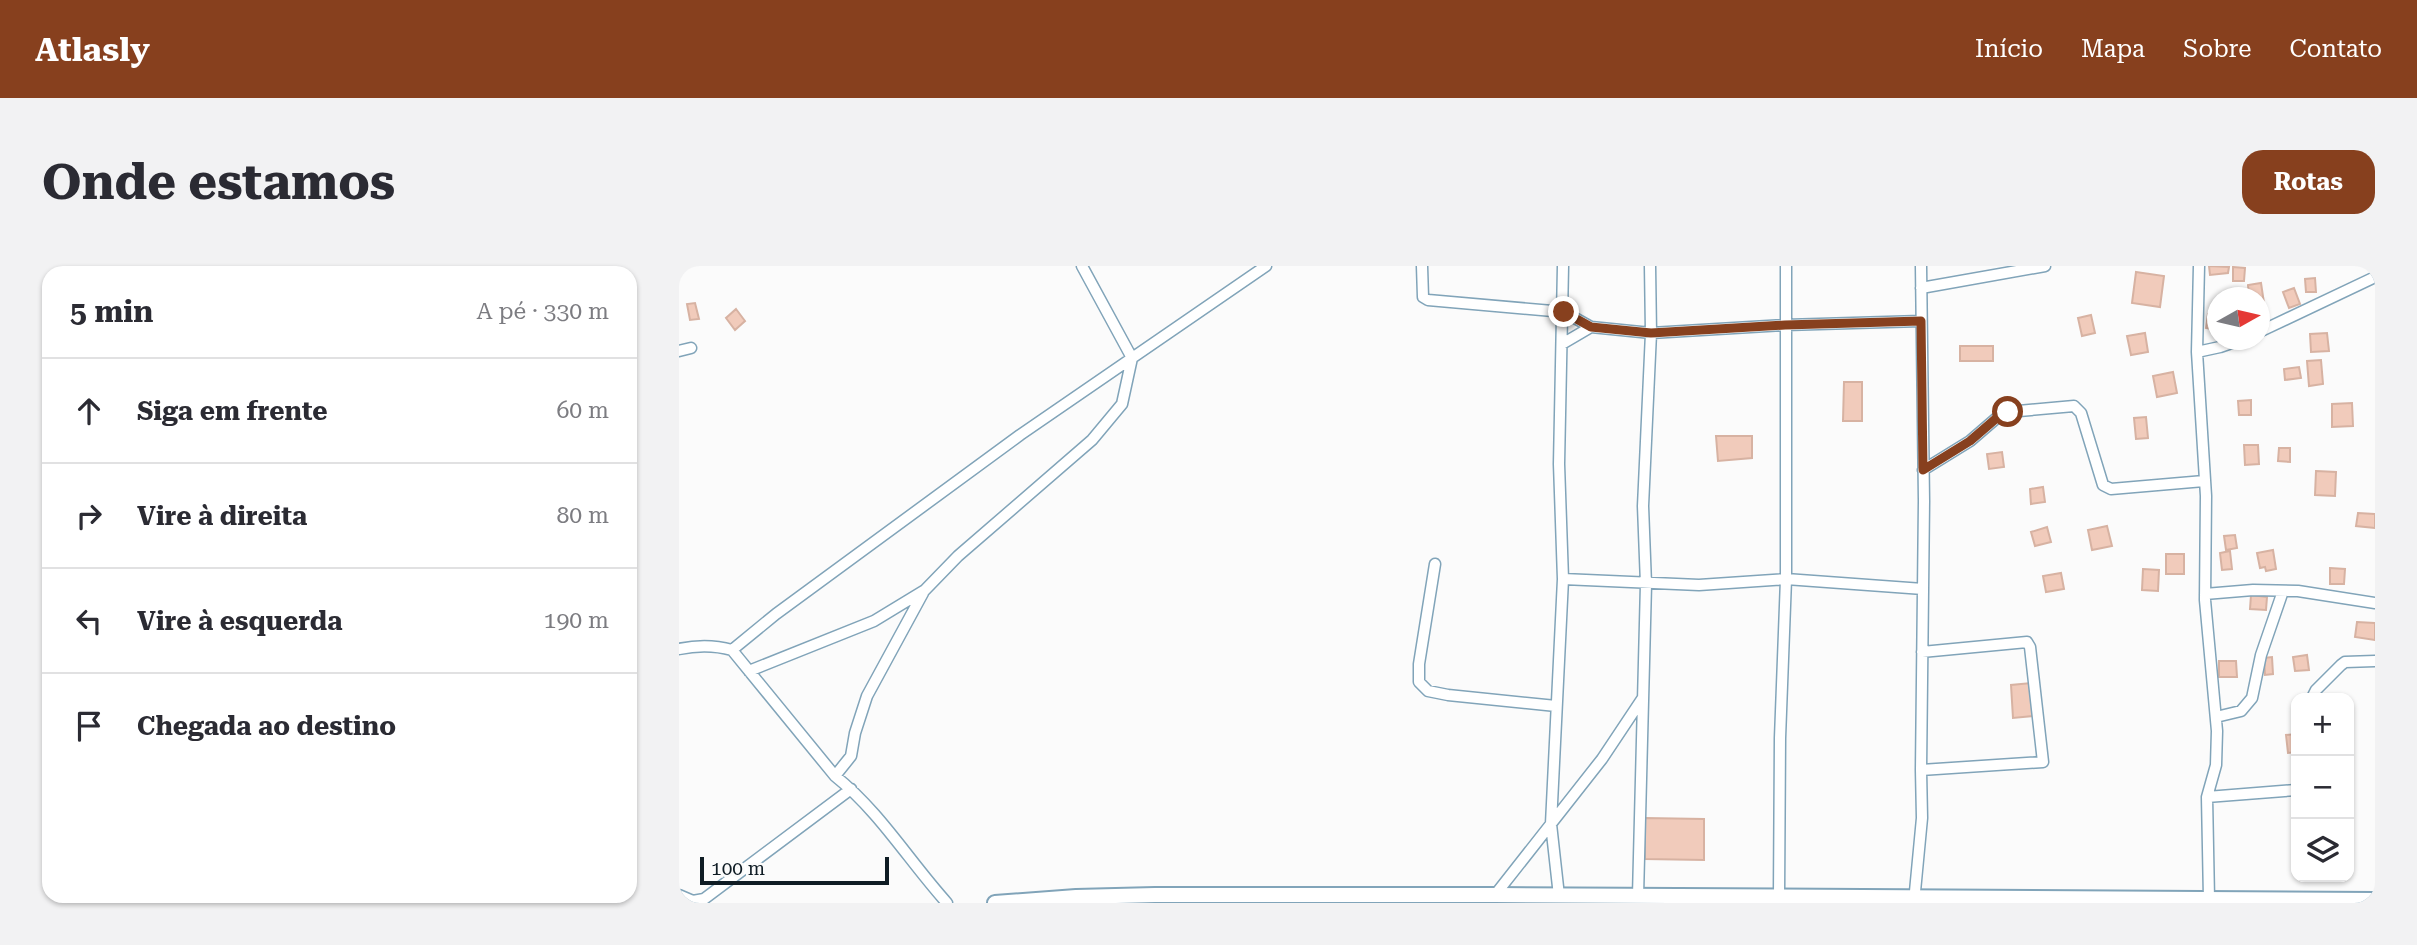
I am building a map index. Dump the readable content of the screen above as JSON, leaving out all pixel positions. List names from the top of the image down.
{
  "scale_bar": "100 m",
  "north": "right",
  "page": {
    "header": "Atlasly",
    "nav": [
      "Início",
      "Mapa",
      "Sobre",
      "Contato"
    ],
    "buttons": "Rotas",
    "title": "Onde estamos",
    "heading": ["5 min", "A pé · 330 m"],
    "list": [
      ["Siga em frente", "60 m"],
      ["Vire à direita", "80 m"],
      ["Vire à esquerda", "190 m"],
      "Chegada ao destino"
    ],
    "map_buttons": ["+", "−"],
    "scale": "100 m"
  }
}
